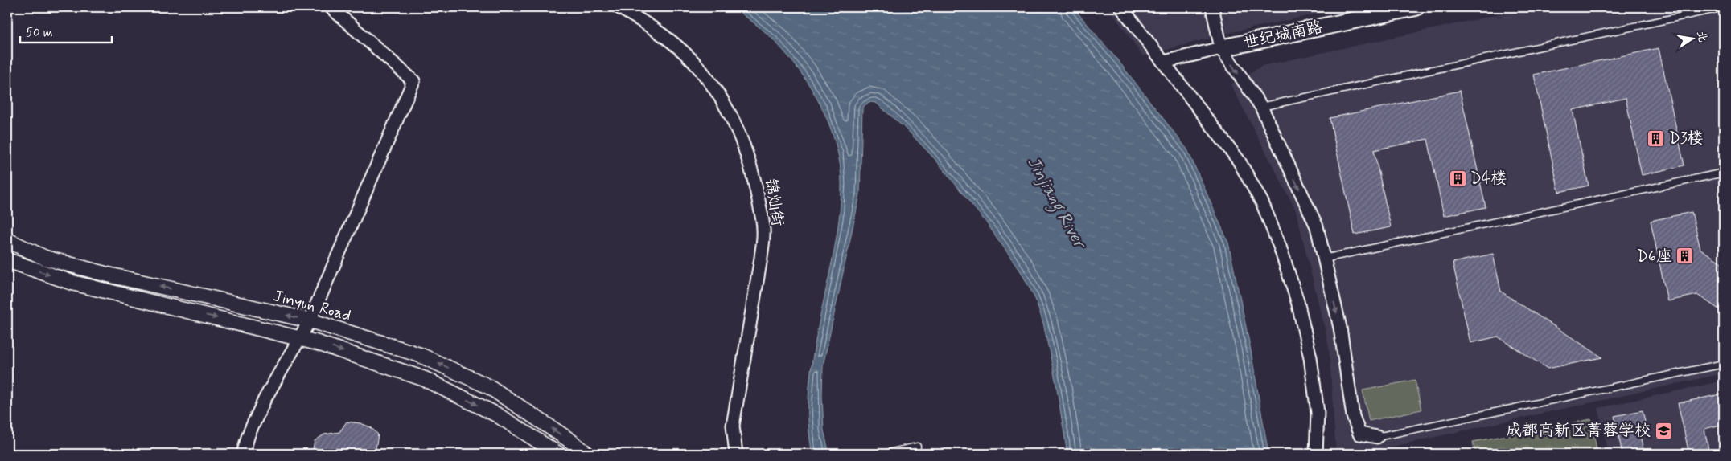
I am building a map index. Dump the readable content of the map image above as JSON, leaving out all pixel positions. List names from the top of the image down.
{
  "streets": {
    "main road": ["世纪城南路"],
    "street": ["锦灿街", "Jinyun Road"]
  },
  "water": ["Jinjiang River"],
  "places": {
    "building": ["D3楼", "D4楼", "D6座"],
    "school or university": ["成都高新区菁蓉学校"]
  },
  "scale_bar": "50 m",
  "north": "right"
}
